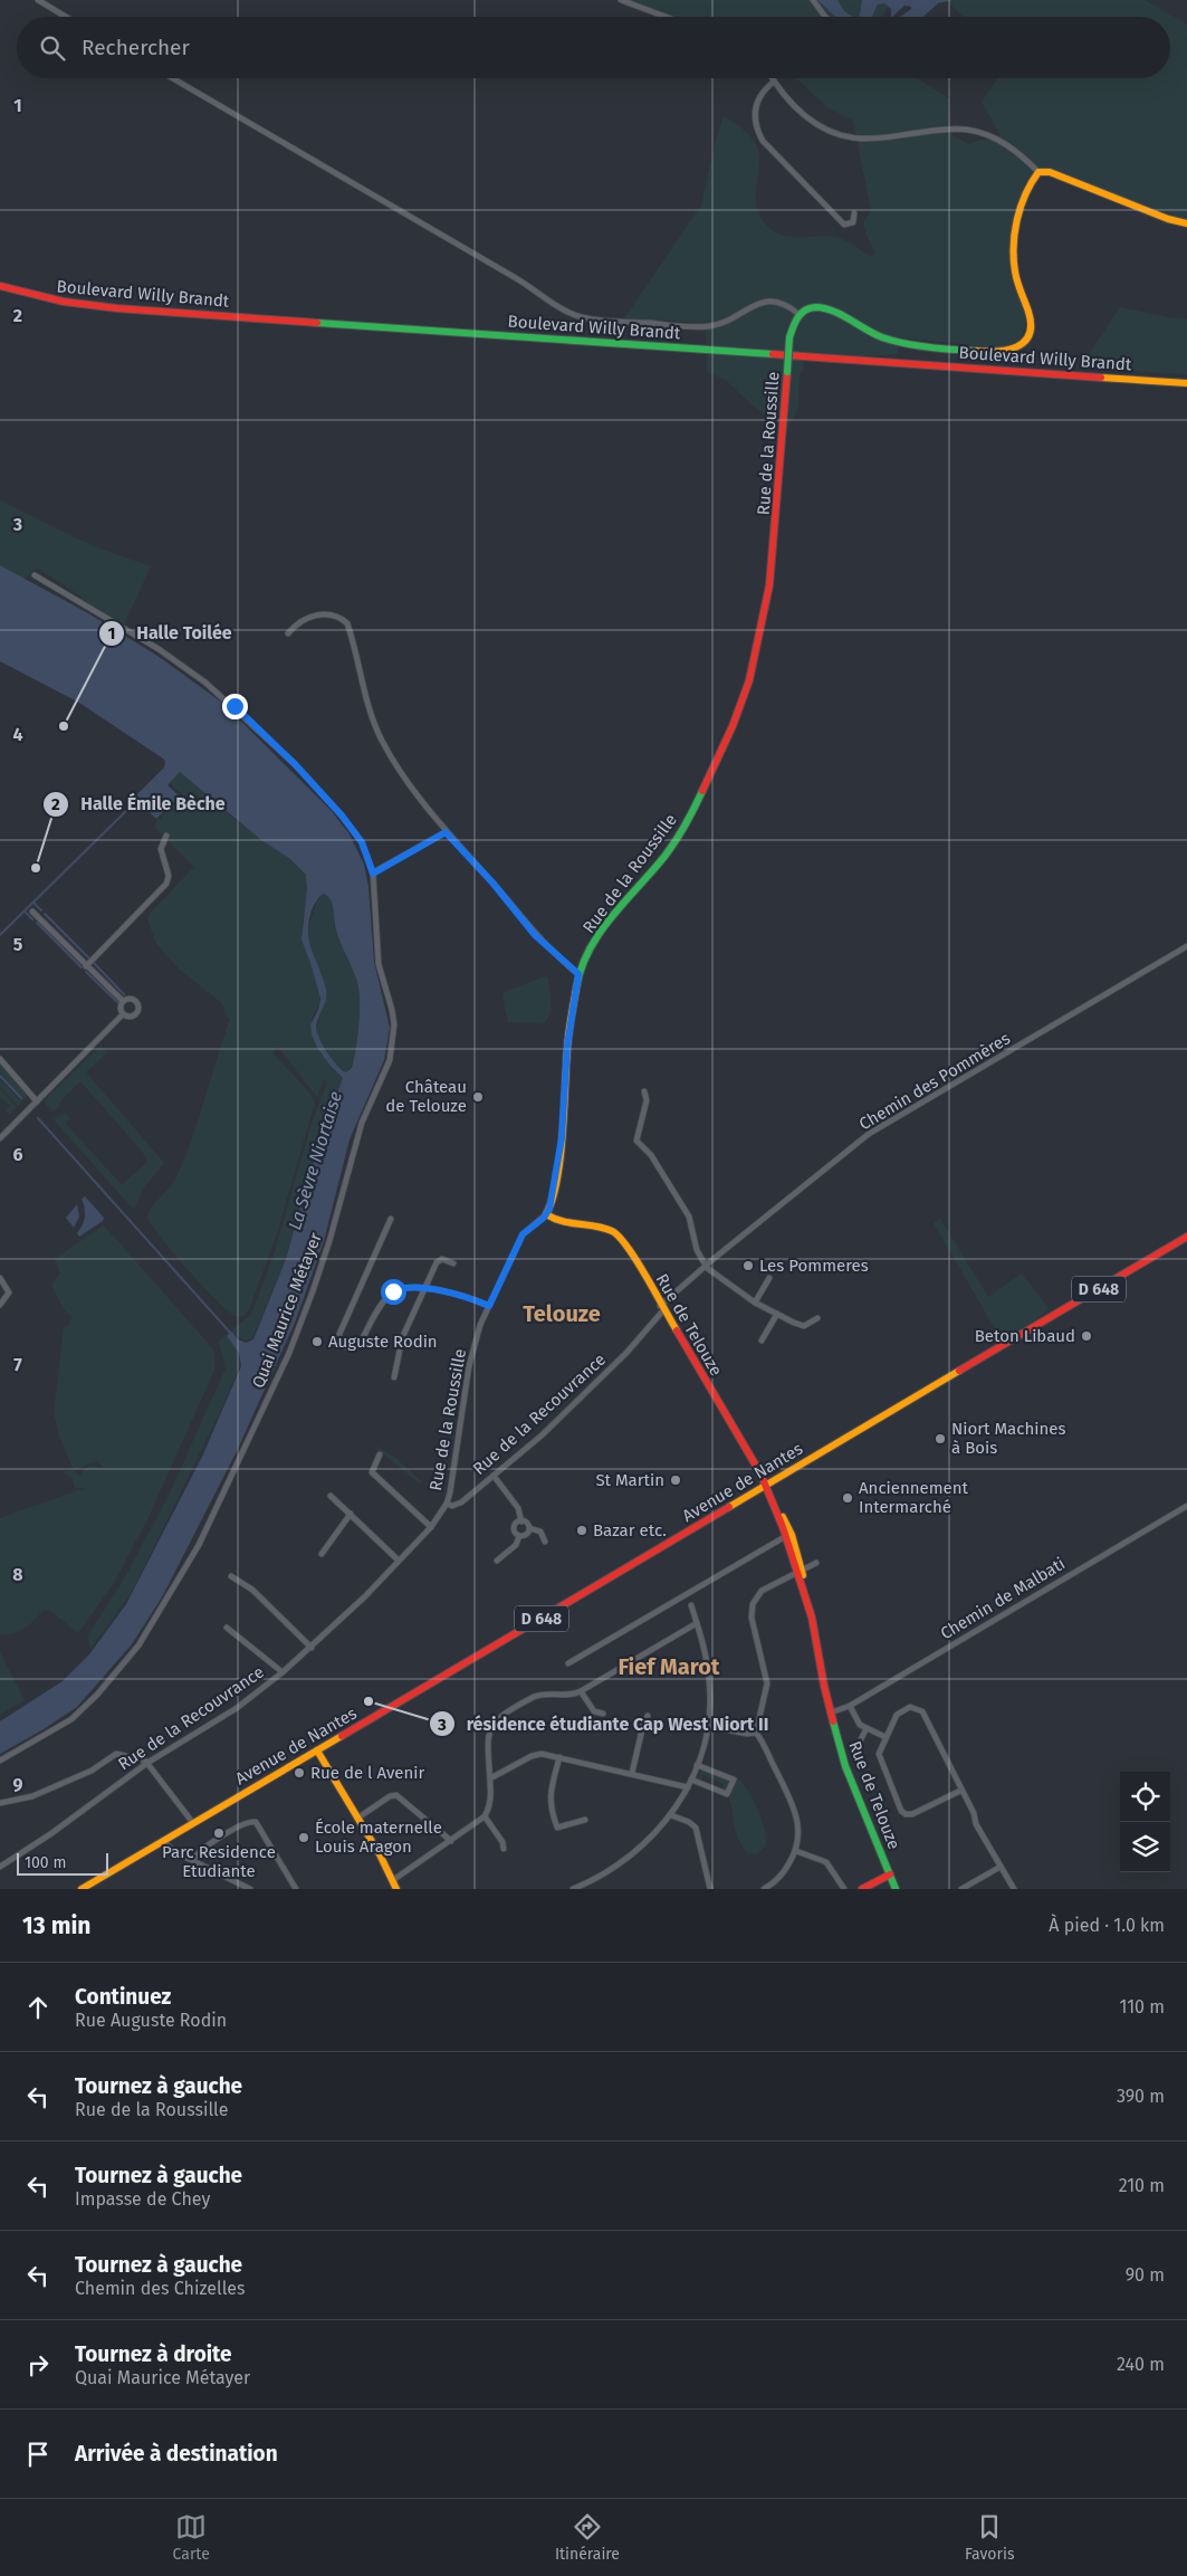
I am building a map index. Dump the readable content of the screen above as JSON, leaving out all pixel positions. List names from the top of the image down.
{
  "streets": {
    "street": [
      "Boulevard Willy Brandt",
      "Rue de la Roussille",
      "Chemin des Pommères",
      "D 648",
      "Quai Maurice Métayer",
      "Rue de Telouze",
      "Rue de la Recouvrance",
      "Avenue de Nantes",
      "Chemin de Malbati"
    ]
  },
  "crossings": [
    ["Rue de la Roussille", "Rue de Telouze"],
    ["Rue de la Roussille", "Rue de la Recouvrance"],
    ["Chemin des Pommères", "Rue de Telouze"],
    ["Chemin des Pommères", "Rue de la Recouvrance"],
    ["Rue de Telouze", "Rue de la Recouvrance"],
    ["Rue de Telouze", "Avenue de Nantes"],
    ["Rue de Telouze", "Chemin de Malbati"]
  ],
  "districts": ["Telouze", "Fief Marot"],
  "water": ["La Sèvre Niortaise"],
  "places": [
    "Halle Toilée",
    "Halle Émile Bèche",
    "Château de Telouze",
    "Les Pommeres",
    "Beton Libaud",
    "Auguste Rodin",
    "Niort Machines à Bois",
    "St Martin",
    "Anciennement Intermarché",
    "Bazar etc.",
    "résidence étudiante Cap West Niort II",
    "Rue de l Avenir",
    "Parc Residence Etudiante",
    "École maternelle Louis Aragon"
  ],
  "scale_bar": "100 m",
  "page": {
    "search": "Rechercher",
    "scale": "100 m",
    "heading": ["13 min", "À pied · 1.0 km"],
    "list": [
      ["Continuez", "Rue Auguste Rodin", "110 m"],
      ["Tournez à gauche", "Rue de la Roussille", "390 m"],
      ["Tournez à gauche", "Impasse de Chey", "210 m"],
      ["Tournez à gauche", "Chemin des Chizelles", "90 m"],
      ["Tournez à droite", "Quai Maurice Métayer", "240 m"],
      "Arrivée à destination"
    ],
    "nav": ["Carte", "Itinéraire", "Favoris"]
  },
  "grid": {
    "rows": [
      "1",
      "2",
      "3",
      "4",
      "5",
      "6",
      "7",
      "8",
      "9"
    ]
  }
}
